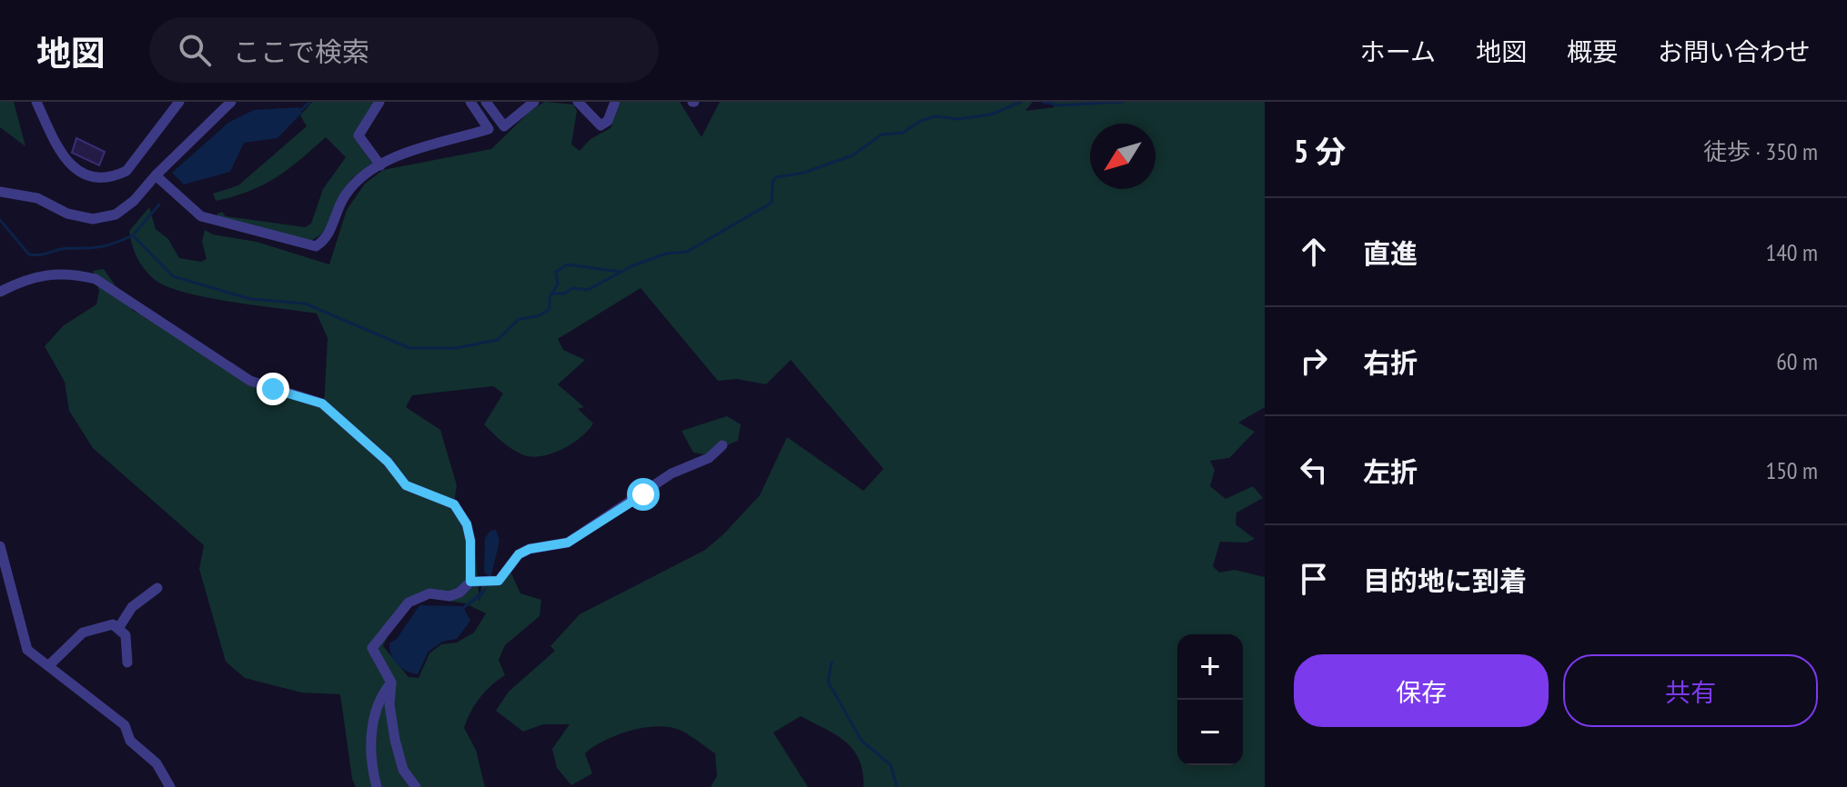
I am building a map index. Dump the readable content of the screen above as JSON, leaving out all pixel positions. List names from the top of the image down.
{
  "north": "bottom left",
  "page": {
    "header": "地図",
    "search": "ここで検索",
    "nav": [
      "ホーム",
      "地図",
      "概要",
      "お問い合わせ"
    ],
    "heading": ["5 分", "徒歩 · 350 m"],
    "list": [
      ["直進", "140 m"],
      ["右折", "60 m"],
      ["左折", "150 m"],
      "目的地に到着"
    ],
    "buttons": ["保存", "共有"],
    "map_buttons": ["+", "−"]
  }
}
